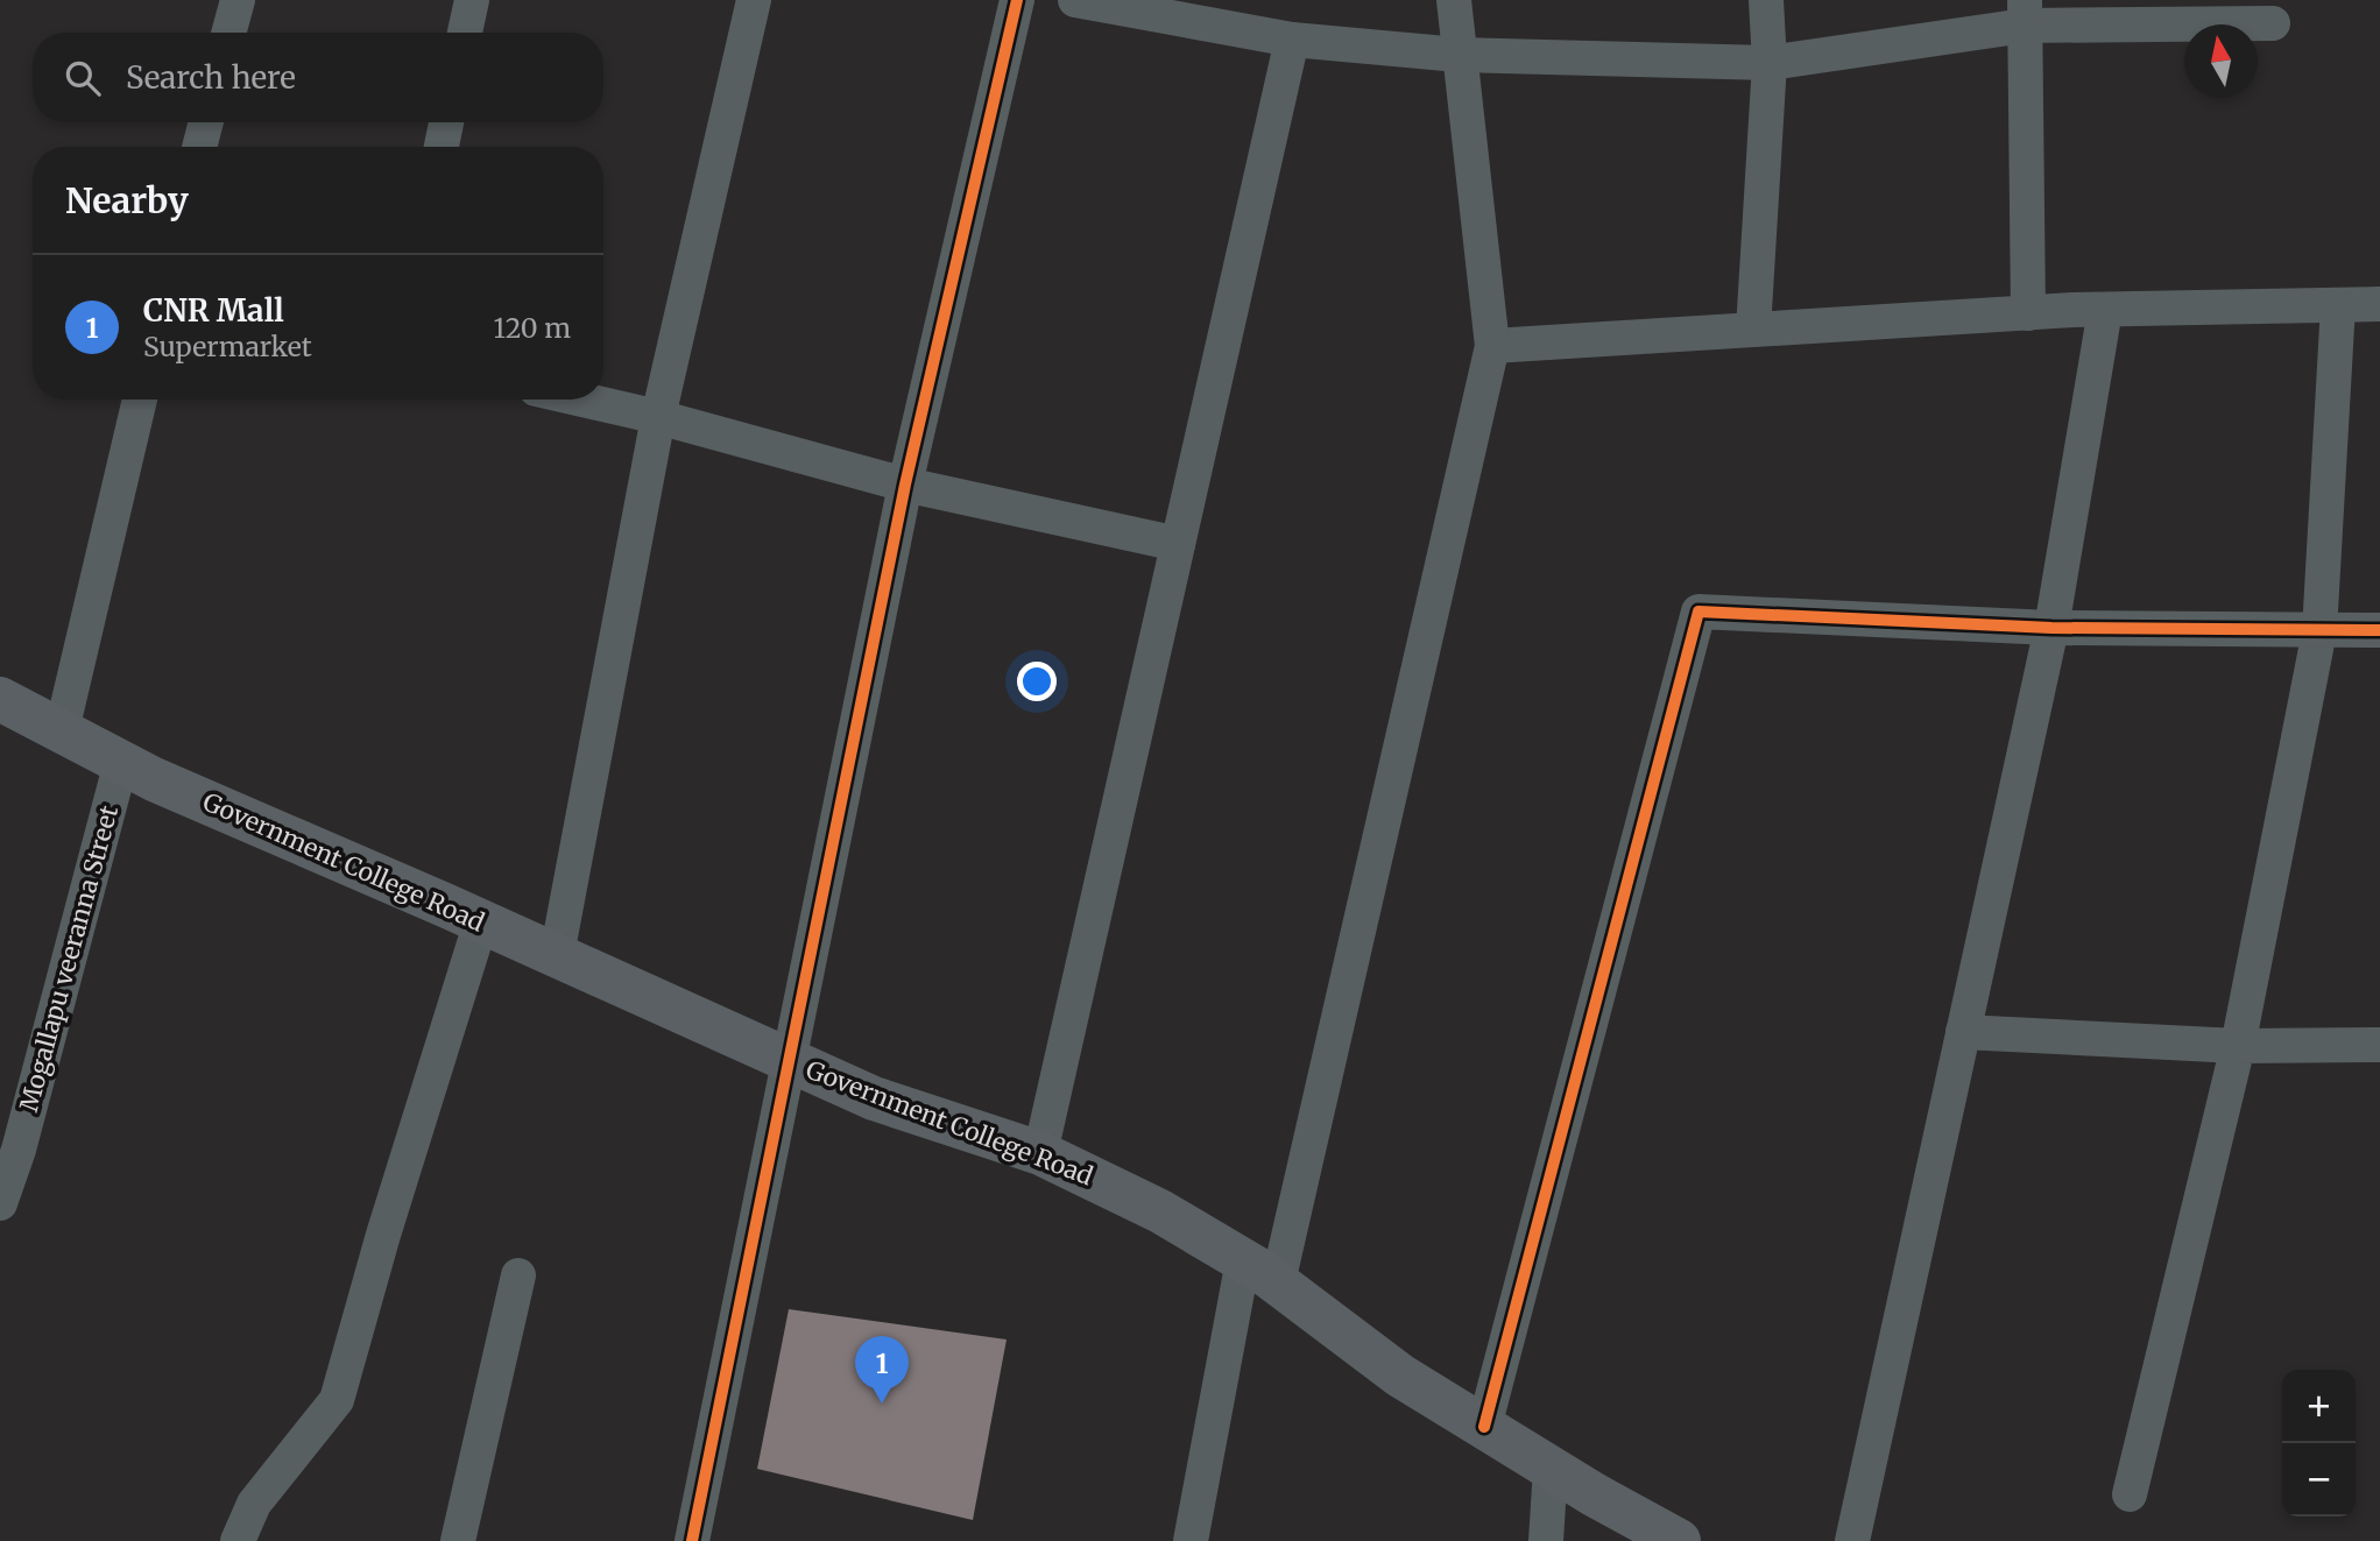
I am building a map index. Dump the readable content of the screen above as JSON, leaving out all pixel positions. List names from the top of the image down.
{
  "streets": {
    "main road": ["Government College Road"],
    "street": ["Mogallapu veeranna Street"]
  },
  "crossings": [
    ["Government College Road", "Mogallapu veeranna Street"]
  ],
  "north": "top",
  "page": {
    "search": "Search here",
    "heading": "Nearby",
    "list": [
      {
        "mark": "1",
        "name": "CNR Mall",
        "note": "Supermarket",
        "value": "120 m"
      }
    ],
    "pins": "1",
    "map_buttons": ["+", "−"]
  }
}
